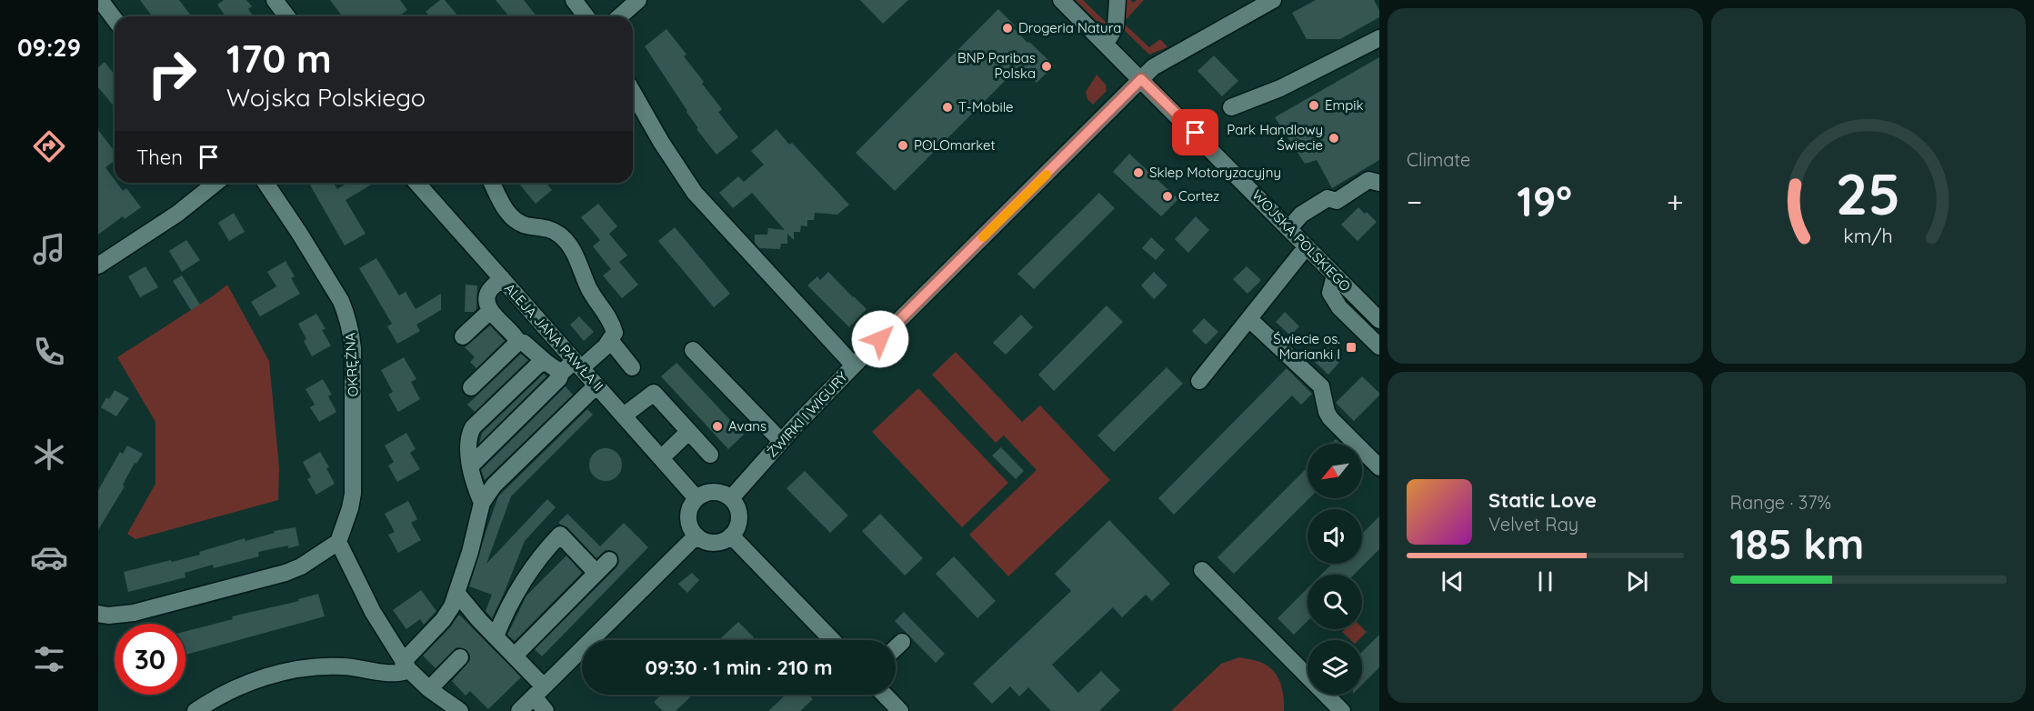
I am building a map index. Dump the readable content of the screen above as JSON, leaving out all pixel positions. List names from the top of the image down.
{
  "streets": {
    "street": [
      "WOJSKA POLSKIEGO",
      "ALEJA JANA PAWŁA II",
      "OKRĘŻNA",
      "ŻWIRKI I WIGURY"
    ]
  },
  "crossings": [
    ["WOJSKA POLSKIEGO", "ŻWIRKI I WIGURY"],
    ["ALEJA JANA PAWŁA II", "ŻWIRKI I WIGURY"]
  ],
  "places": {
    "other": [
      "Drogeria Natura",
      "BNP Paribas Polska",
      "Empik",
      "T-Mobile",
      "Park Handlowy Świecie",
      "POLOmarket",
      "Sklep Motoryzacyjny",
      "Cortez",
      "Avans"
    ],
    "transit": ["Świecie os. Marianki I"]
  },
  "north": "bottom left",
  "page": {
    "tabs": "09:29",
    "tile": [
      "Climate",
      ["Range · 37%", "185 km"]
    ],
    "turn": ["170 m", "Wojska Polskiego"],
    "then": "Then",
    "heat": ["−", "19°", "+"],
    "song": ["Static Love", "Velvet Ray"],
    "limit": "30",
    "trip": "09:30 · 1 min · 210 m",
    "gauge": ["25", "km/h"]
  }
}
